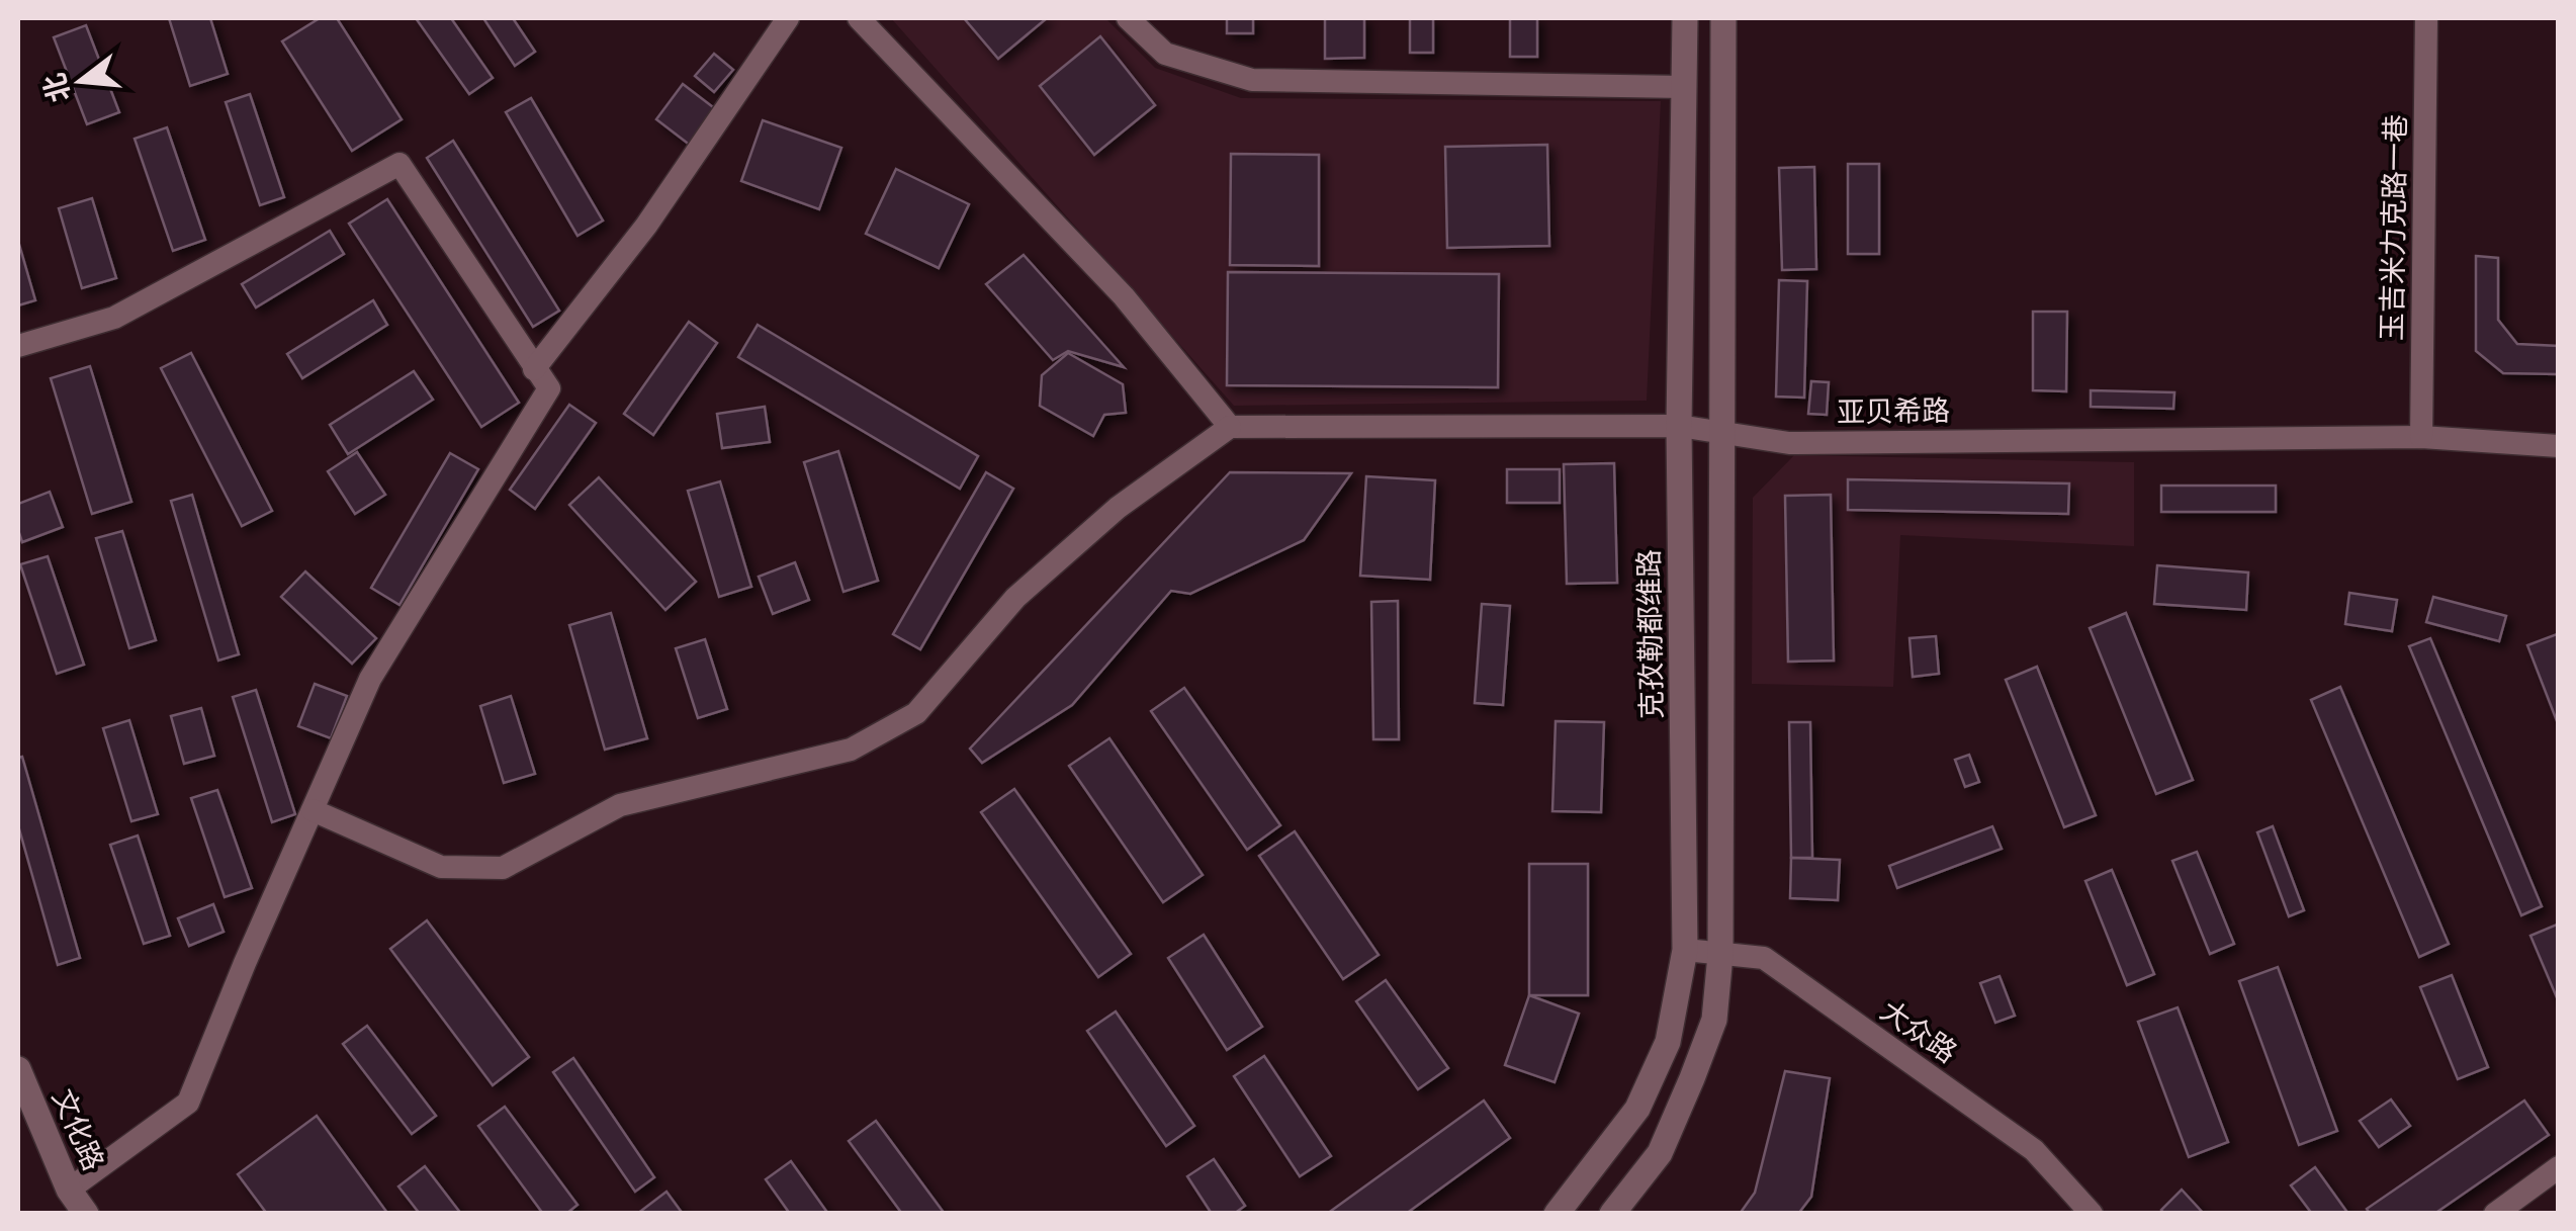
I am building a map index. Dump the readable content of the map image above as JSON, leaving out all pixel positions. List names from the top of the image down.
{
  "streets": {
    "main road": ["克孜勒都维路", "文化路"],
    "street": ["玉吉米力克路一巷", "亚贝希路", "大众路"]
  },
  "crossings": [
    ["玉吉米力克路一巷", "亚贝希路"],
    ["亚贝希路", "克孜勒都维路"],
    ["克孜勒都维路", "大众路"]
  ],
  "north": "left"
}
